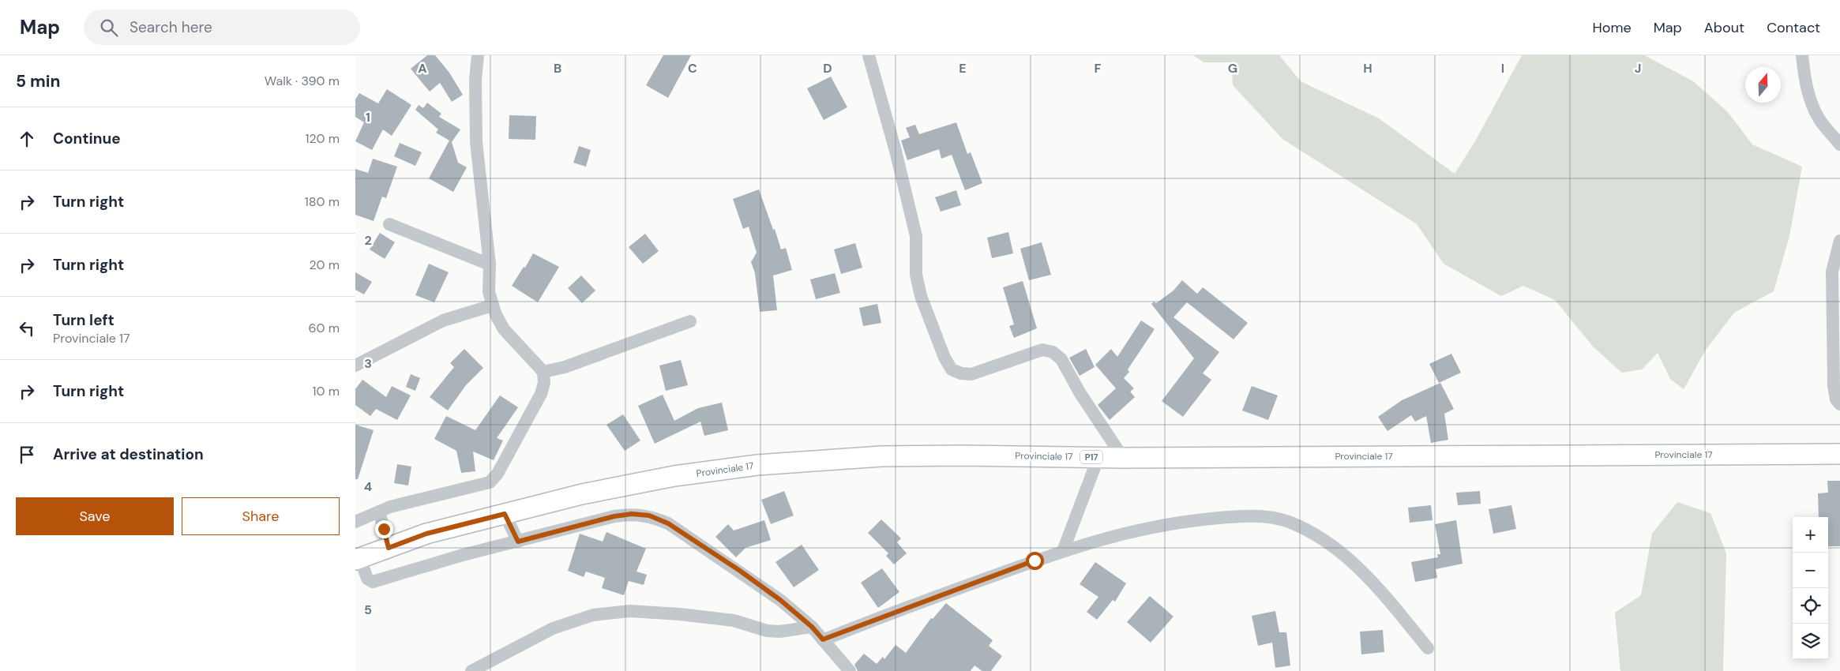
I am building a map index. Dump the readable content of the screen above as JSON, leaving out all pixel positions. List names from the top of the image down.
{
  "streets": {
    "main road": ["Provinciale 17", "P17"]
  },
  "north": "top",
  "page": {
    "header": "Map",
    "search": "Search here",
    "nav": [
      "Home",
      "Map",
      "About",
      "Contact"
    ],
    "heading": ["5 min", "Walk · 390 m"],
    "list": [
      ["Continue", "120 m"],
      ["Turn right", "180 m"],
      ["Turn right", "20 m"],
      ["Turn left", "Provinciale 17", "60 m"],
      ["Turn right", "10 m"],
      "Arrive at destination"
    ],
    "buttons": ["Save", "Share"],
    "map_buttons": ["+", "−"]
  },
  "grid": {
    "columns": [
      "A",
      "B",
      "C",
      "D",
      "E",
      "F",
      "G",
      "H",
      "I",
      "J"
    ],
    "rows": [
      "1",
      "2",
      "3",
      "4",
      "5"
    ]
  }
}
